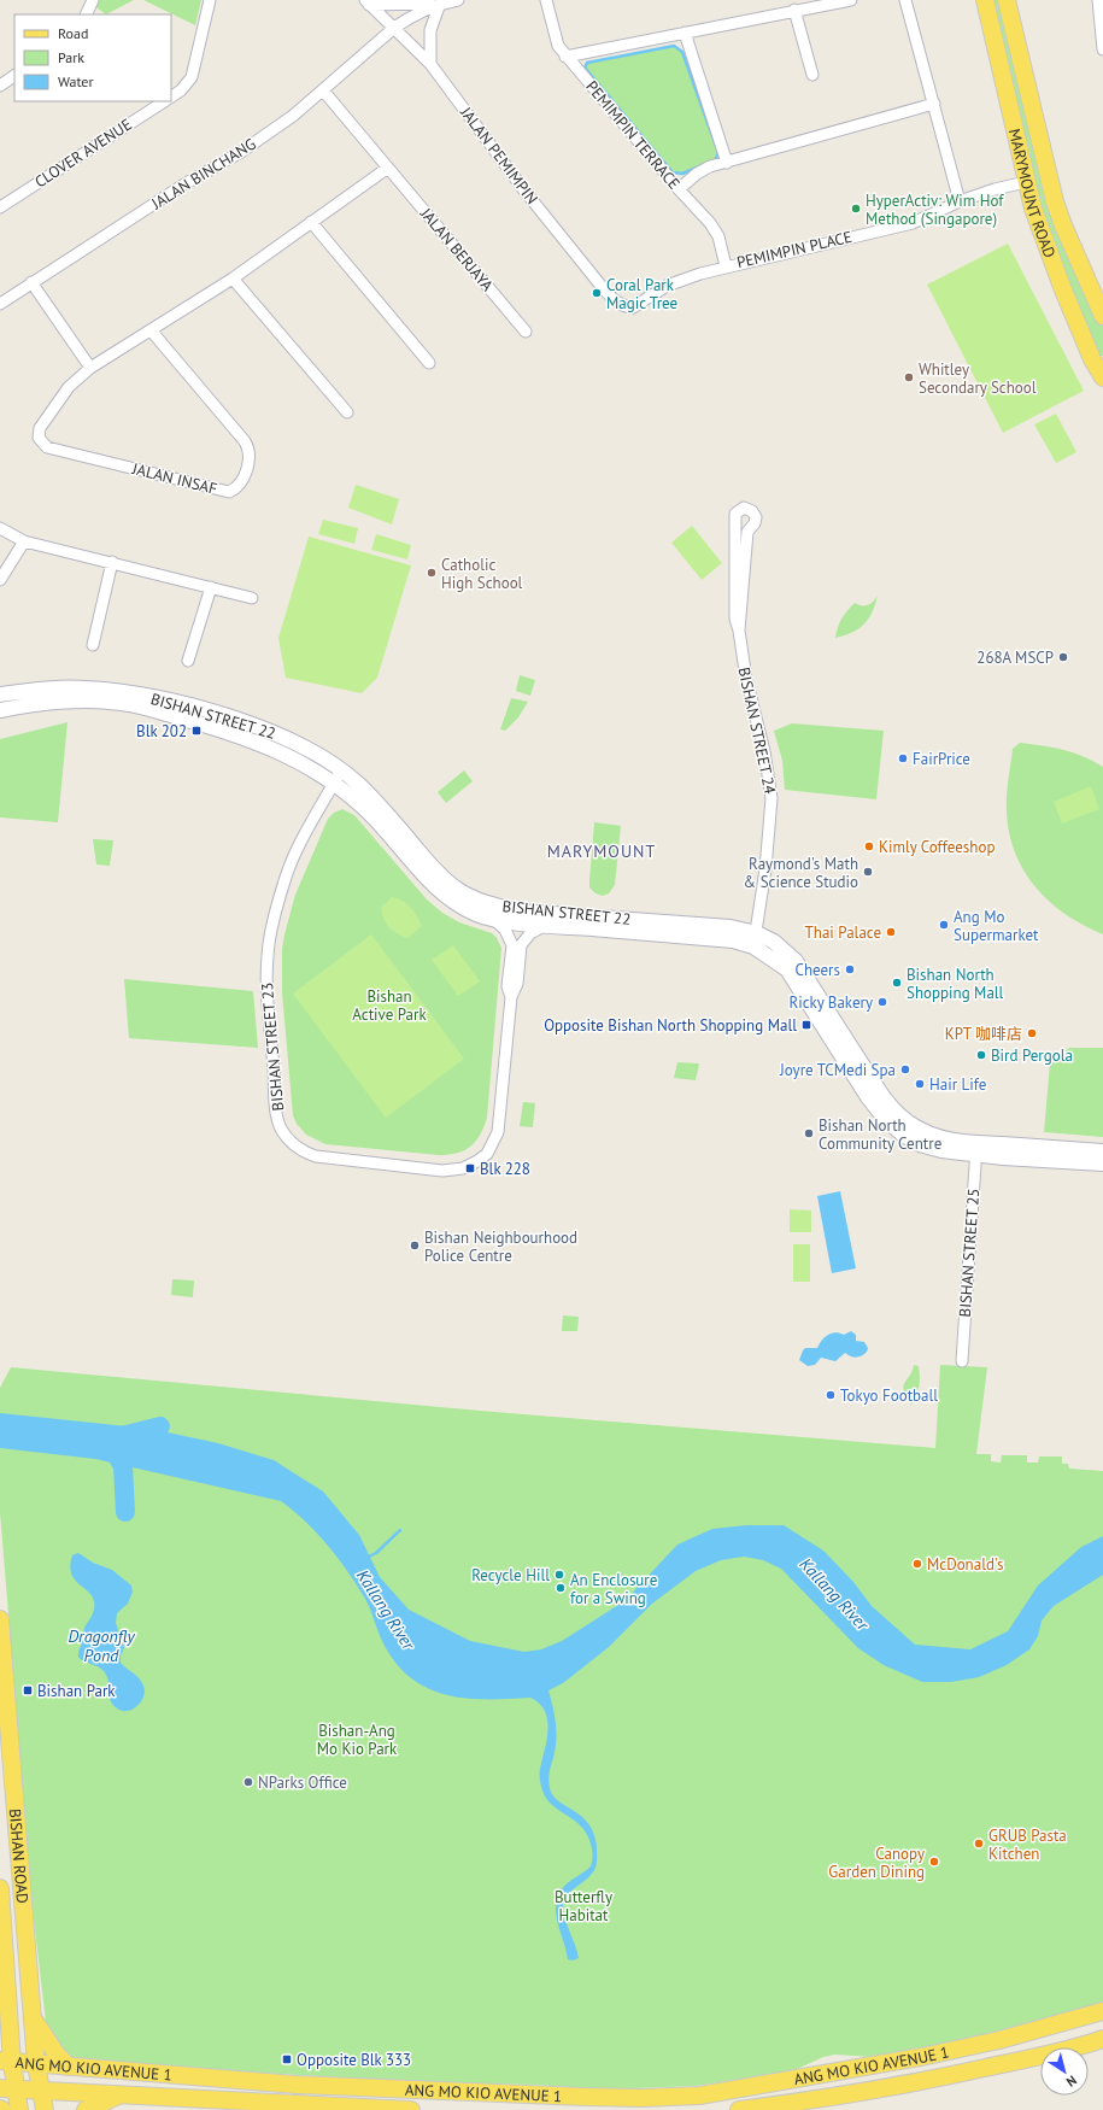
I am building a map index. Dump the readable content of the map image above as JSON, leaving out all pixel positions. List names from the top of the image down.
{
  "streets": {
    "main road": [
      "MARYMOUNT ROAD",
      "BISHAN STREET 22",
      "BISHAN ROAD",
      "ANG MO KIO AVENUE 1"
    ],
    "street": [
      "PEMIMPIN TERRACE",
      "CLOVER AVENUE",
      "JALAN PEMIMPIN",
      "JALAN BINCHANG",
      "JALAN BERJAYA",
      "PEMIMPIN PLACE",
      "JALAN INSAF",
      "BISHAN STREET 24",
      "BISHAN STREET 23",
      "BISHAN STREET 25"
    ]
  },
  "crossings": [
    ["PEMIMPIN TERRACE", "PEMIMPIN PLACE"],
    ["JALAN PEMIMPIN", "JALAN BINCHANG"],
    ["JALAN PEMIMPIN", "PEMIMPIN PLACE"],
    ["JALAN BINCHANG", "JALAN BERJAYA"],
    ["MARYMOUNT ROAD", "PEMIMPIN PLACE"],
    ["BISHAN STREET 22", "BISHAN STREET 24"],
    ["BISHAN STREET 22", "BISHAN STREET 23"],
    ["BISHAN STREET 22", "BISHAN STREET 25"],
    ["BISHAN ROAD", "ANG MO KIO AVENUE 1"]
  ],
  "districts": ["MARYMOUNT"],
  "water": ["Kallang River", "Dragonfly Pond"],
  "parks": ["Bishan Active Park", "Bishan-Ang Mo Kio Park", "Butterfly Habitat"],
  "places": {
    "other": [
      "HyperActiv: Wim Hof Method (Singapore)",
      "Coral Park Magic Tree",
      "Whitley Secondary School",
      "Catholic High School",
      "268A MSCP",
      "FairPrice",
      "Kimly Coffeeshop",
      "Raymond's Math & Science Studio",
      "Ang Mo Supermarket",
      "Thai Palace",
      "Cheers",
      "Bishan North Shopping Mall",
      "Ricky Bakery",
      "KPT 咖啡店",
      "Bird Pergola",
      "Joyre TCMedi Spa",
      "Hair Life",
      "Bishan North Community Centre",
      "Bishan Neighbourhood Police Centre",
      "Tokyo Football",
      "McDonald's",
      "Recycle Hill",
      "An Enclosure for a Swing",
      "NParks Office",
      "GRUB Pasta Kitchen",
      "Canopy Garden Dining"
    ],
    "transit": [
      "Blk 202",
      "Opposite Bishan North Shopping Mall",
      "Blk 228",
      "Bishan Park",
      "Opposite Blk 333"
    ]
  },
  "legend": ["Road", "Park", "Water"],
  "north": "bottom right"
}
